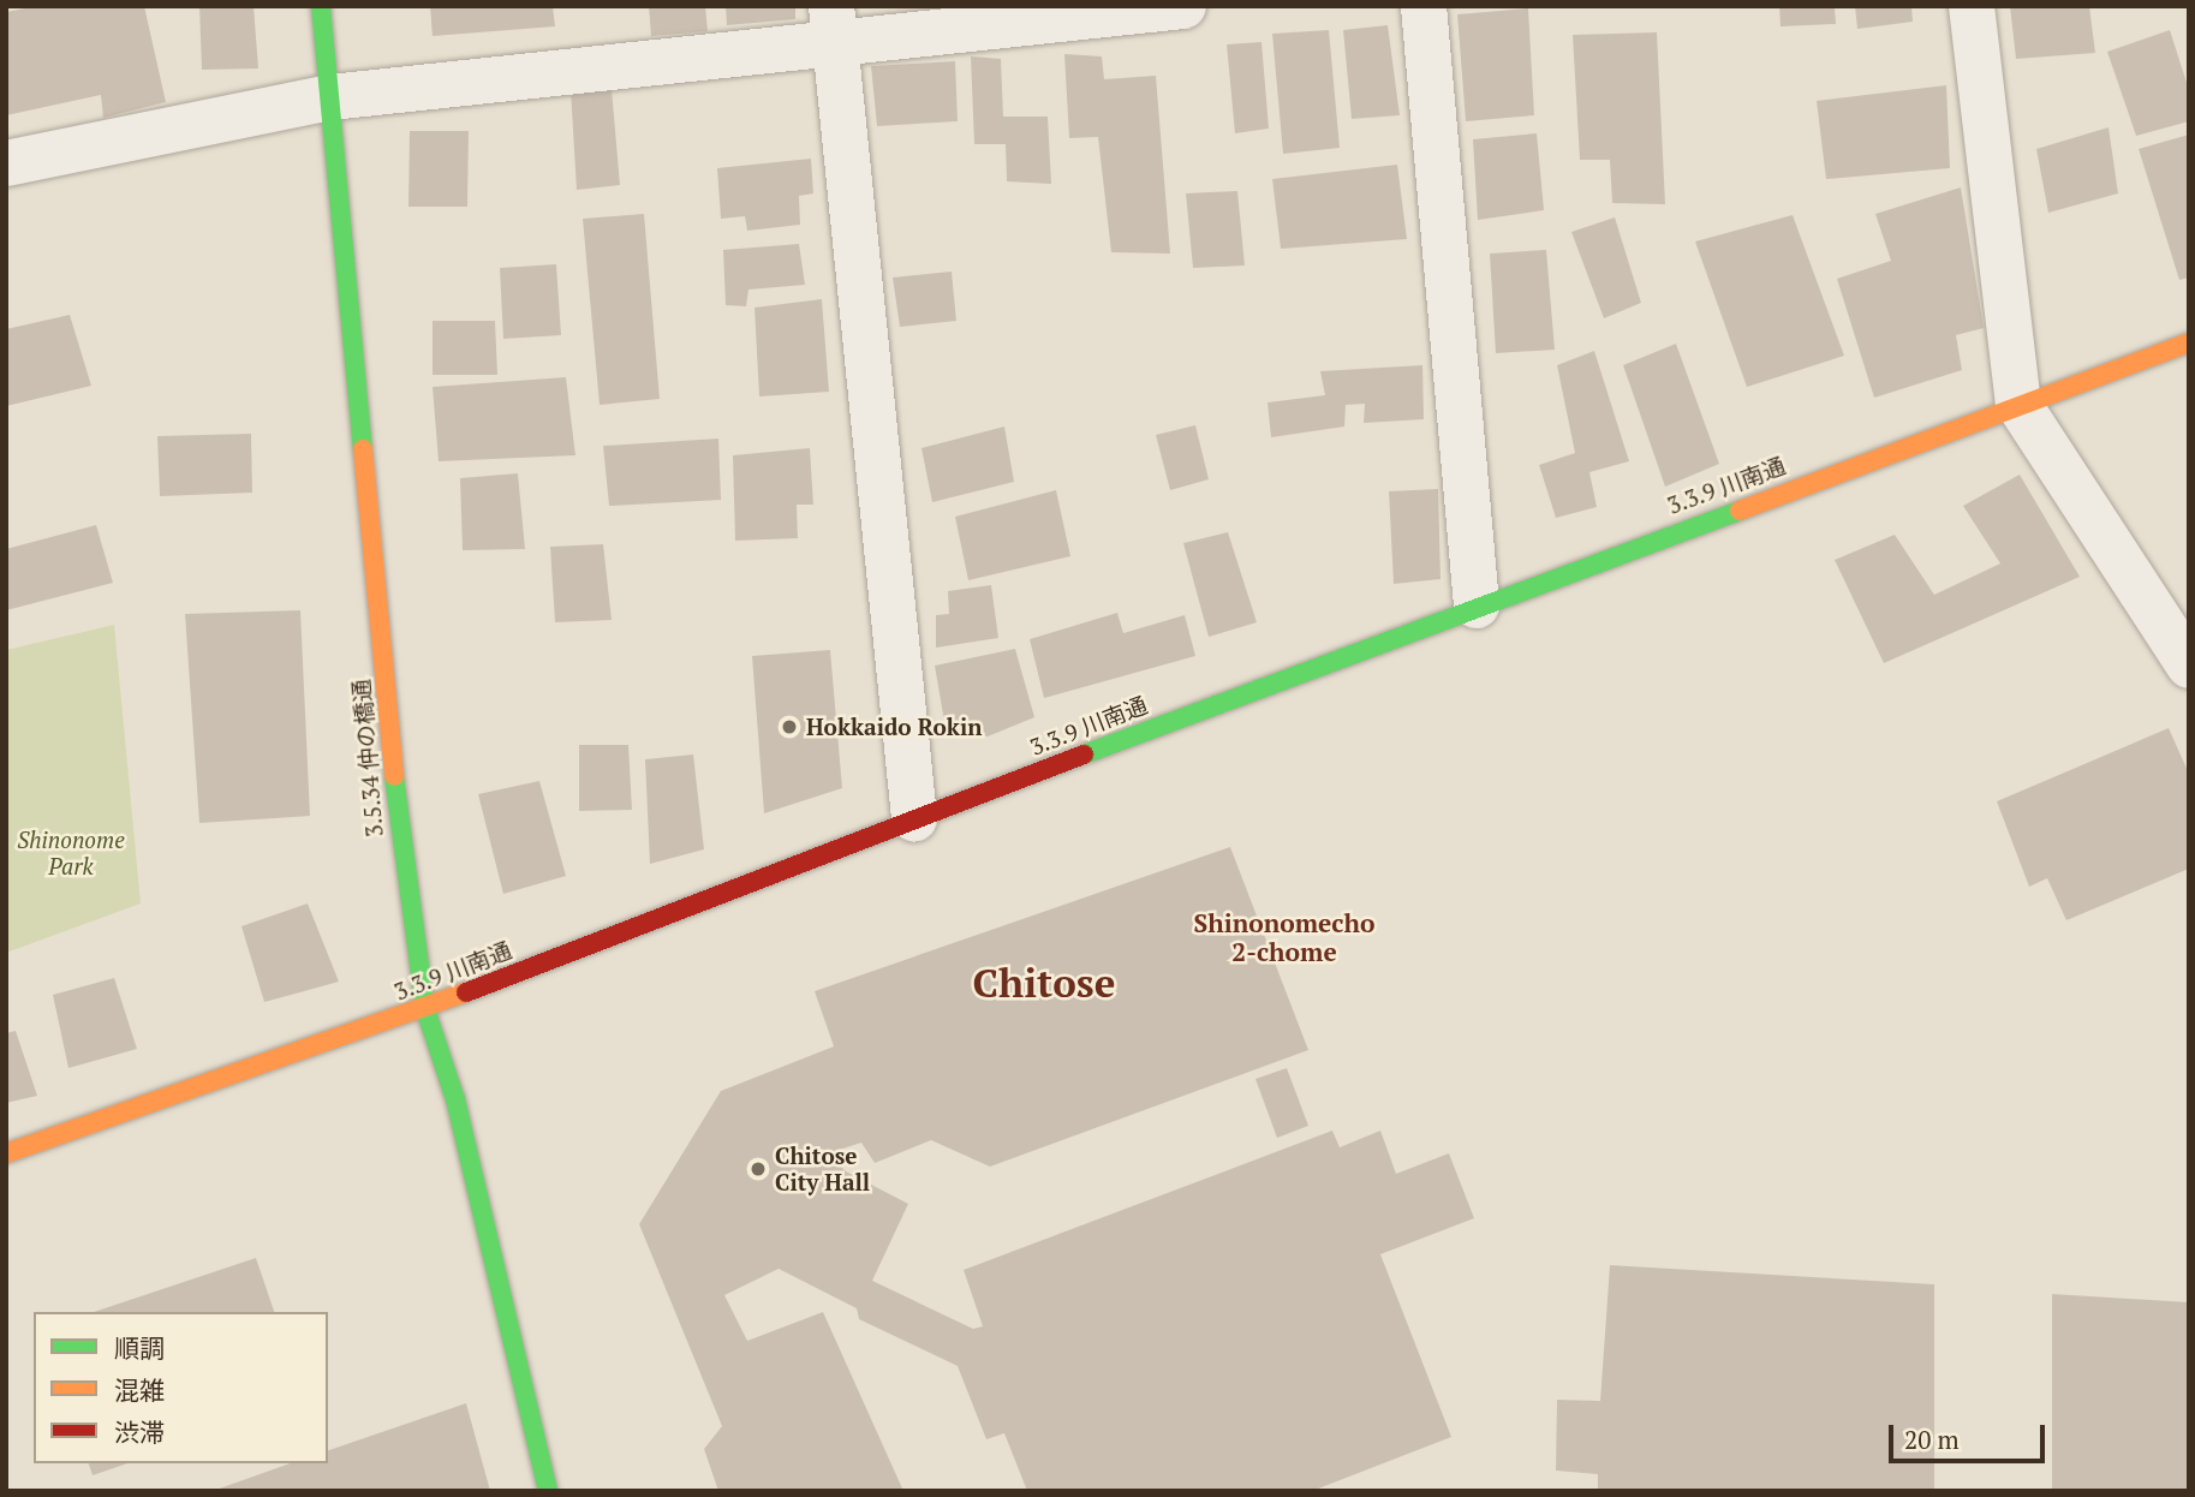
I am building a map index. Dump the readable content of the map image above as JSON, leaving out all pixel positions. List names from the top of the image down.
{
  "streets": {
    "street": ["3.3.9 川南通", "3.5.34 仲の橋通"]
  },
  "crossings": [
    ["3.3.9 川南通", "3.5.34 仲の橋通"]
  ],
  "districts": ["Shinonomecho 2-chome", "Chitose"],
  "parks": ["Shinonome Park"],
  "places": ["Hokkaido Rokin", "Chitose City Hall"],
  "legend": ["順調", "混雑", "渋滞"],
  "scale_bar": "20 m"
}
